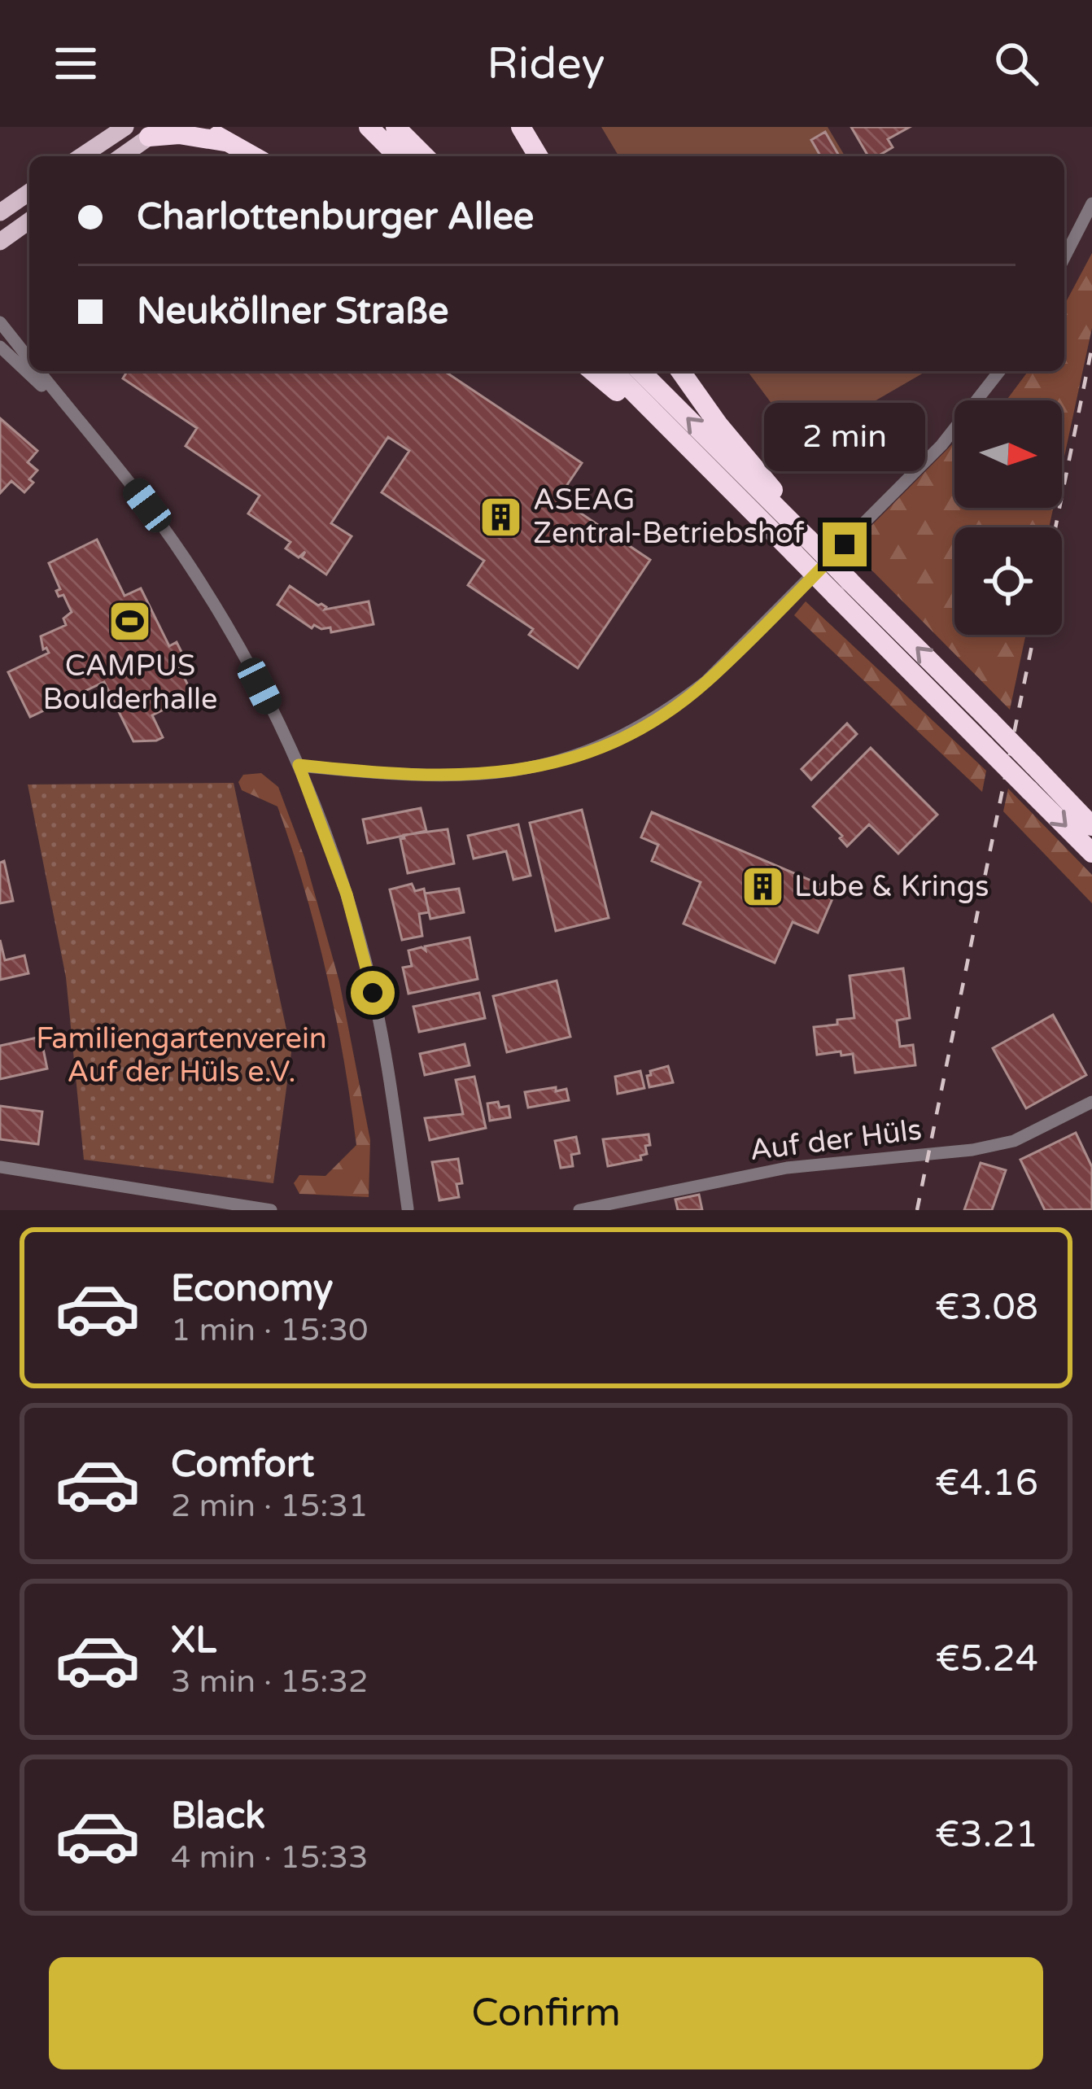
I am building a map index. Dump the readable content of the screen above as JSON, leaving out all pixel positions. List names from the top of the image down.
{
  "streets": {
    "street": ["Auf der Hüls"]
  },
  "parks": ["Familiengartenverein Auf der Hüls e.V."],
  "places": {
    "building": ["ASEAG Zentral-Betriebshof", "Lube & Krings"],
    "sports": ["CAMPUS Boulderhalle"]
  },
  "north": "right",
  "page": {
    "header": "Ridey",
    "banner": ["Charlottenburger Allee", "Neuköllner Straße"],
    "bubble": "2 min",
    "list": [
      {
        "name": "Economy",
        "note": "1 min · 15:30",
        "value": "€3.08"
      },
      {
        "name": "Comfort",
        "note": "2 min · 15:31",
        "value": "€4.16"
      },
      {
        "name": "XL",
        "note": "3 min · 15:32",
        "value": "€5.24"
      },
      {
        "name": "Black",
        "note": "4 min · 15:33",
        "value": "€3.21"
      }
    ],
    "buttons": "Confirm"
  }
}
